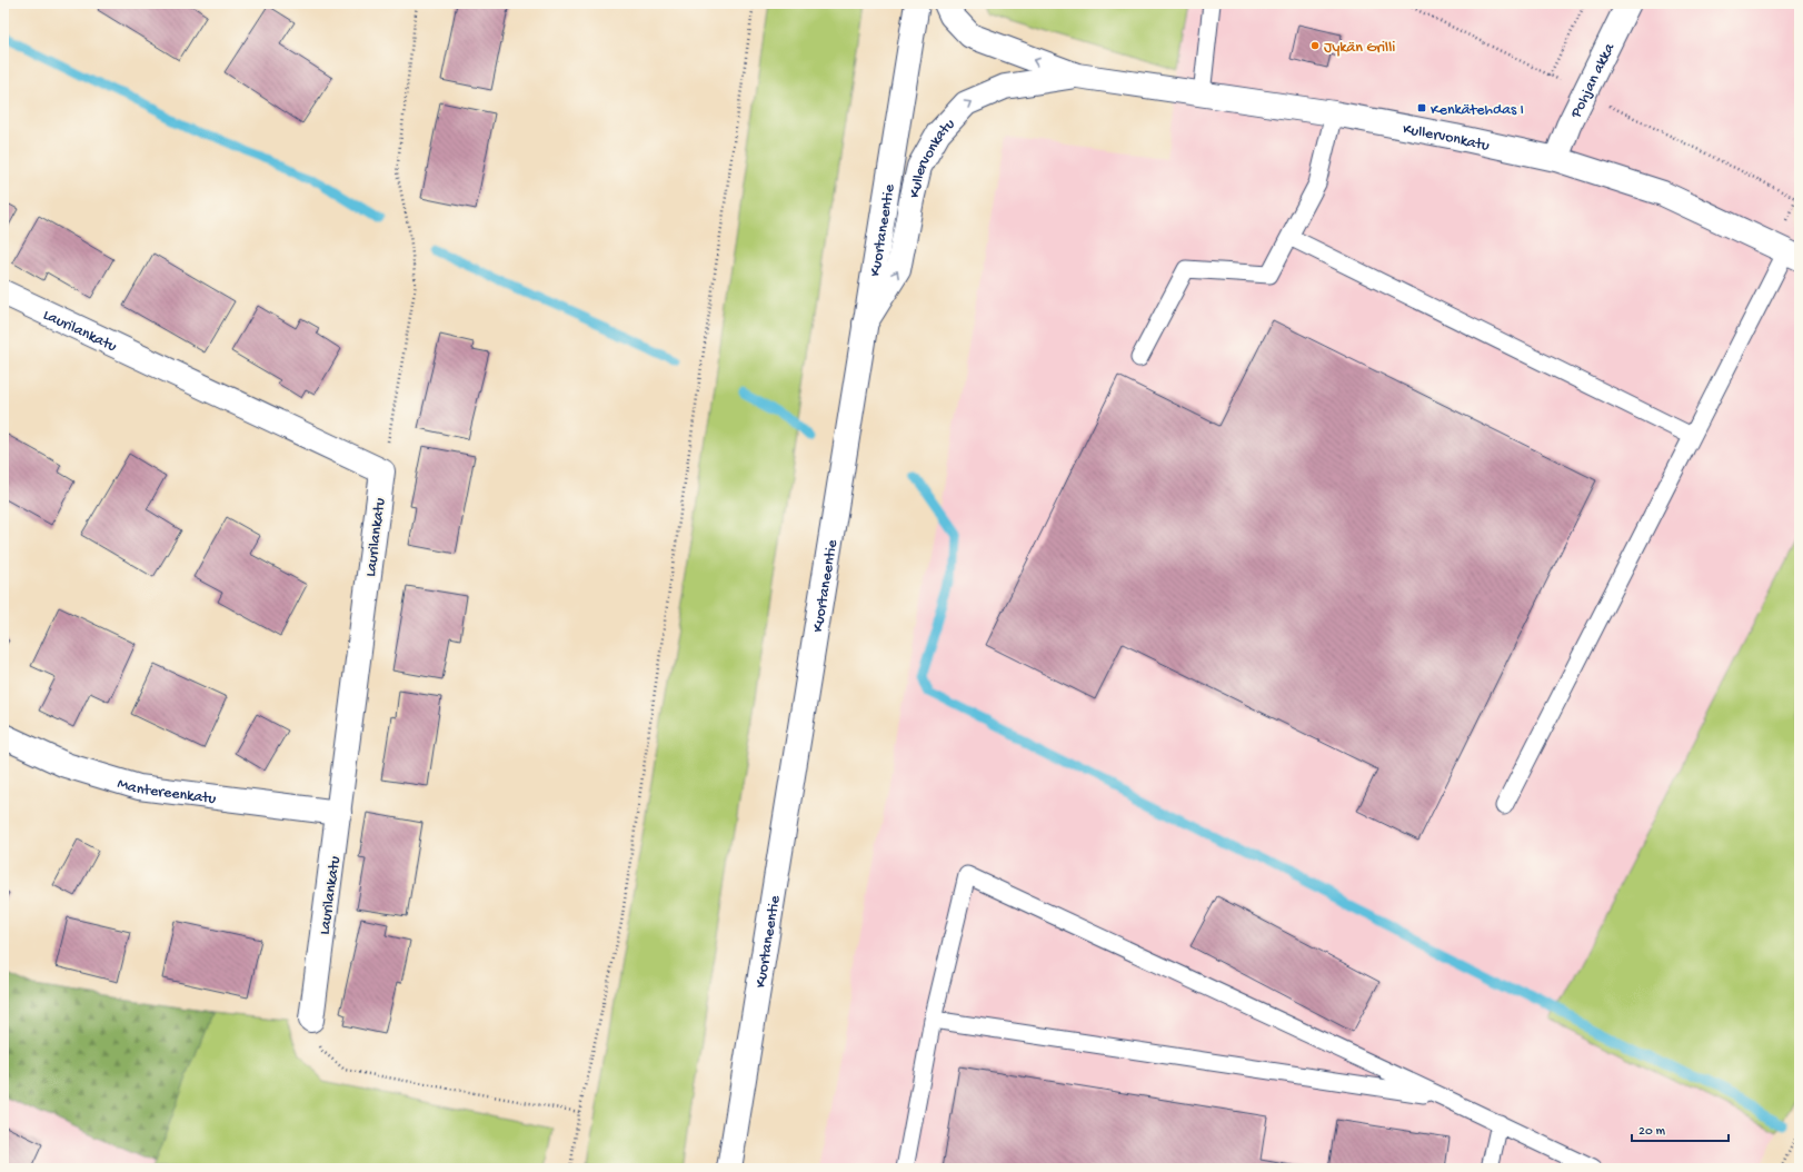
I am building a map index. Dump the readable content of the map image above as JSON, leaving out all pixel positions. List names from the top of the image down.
{
  "streets": {
    "main road": [
      "Pohjan akka",
      "Kullervonkatu",
      "Kuortaneentie",
      "Laurilankatu",
      "Mantereenkatu"
    ]
  },
  "crossings": [
    ["Pohjan akka", "Kullervonkatu"],
    ["Kullervonkatu", "Kuortaneentie"],
    ["Laurilankatu", "Mantereenkatu"]
  ],
  "places": {
    "other": ["Jykän Grilli"],
    "transit": ["Kenkätehdas I"]
  },
  "scale_bar": "20 m"
}
